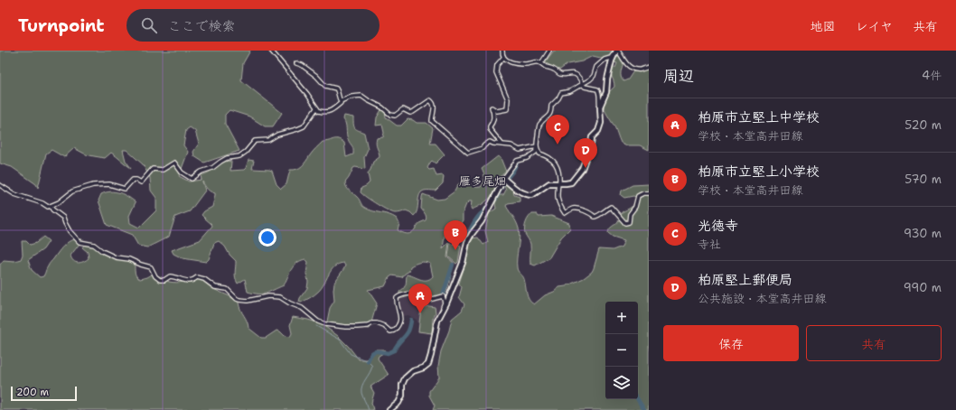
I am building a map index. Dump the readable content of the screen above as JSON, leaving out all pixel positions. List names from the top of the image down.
{
  "districts": ["雁多尾畑"],
  "scale_bar": "200 m",
  "page": {
    "header": "Turnpoint",
    "search": "ここで検索",
    "nav": ["地図", "レイヤ", "共有"],
    "heading": ["周辺", "4件"],
    "list": [
      {
        "mark": "A",
        "name": "柏原市立堅上中学校",
        "note": "学校 · 本堂高井田線",
        "value": "520 m"
      },
      {
        "mark": "B",
        "name": "柏原市立堅上小学校",
        "note": "学校 · 本堂高井田線",
        "value": "570 m"
      },
      {
        "mark": "C",
        "name": "光徳寺",
        "note": "寺社",
        "value": "930 m"
      },
      {
        "mark": "D",
        "name": "柏原堅上郵便局",
        "note": "公共施設 · 本堂高井田線",
        "value": "990 m"
      }
    ],
    "pins": [
      "C",
      "D",
      "B",
      "A"
    ],
    "map_buttons": ["+", "−"],
    "buttons": ["保存", "共有"],
    "scale": "200 m"
  }
}
